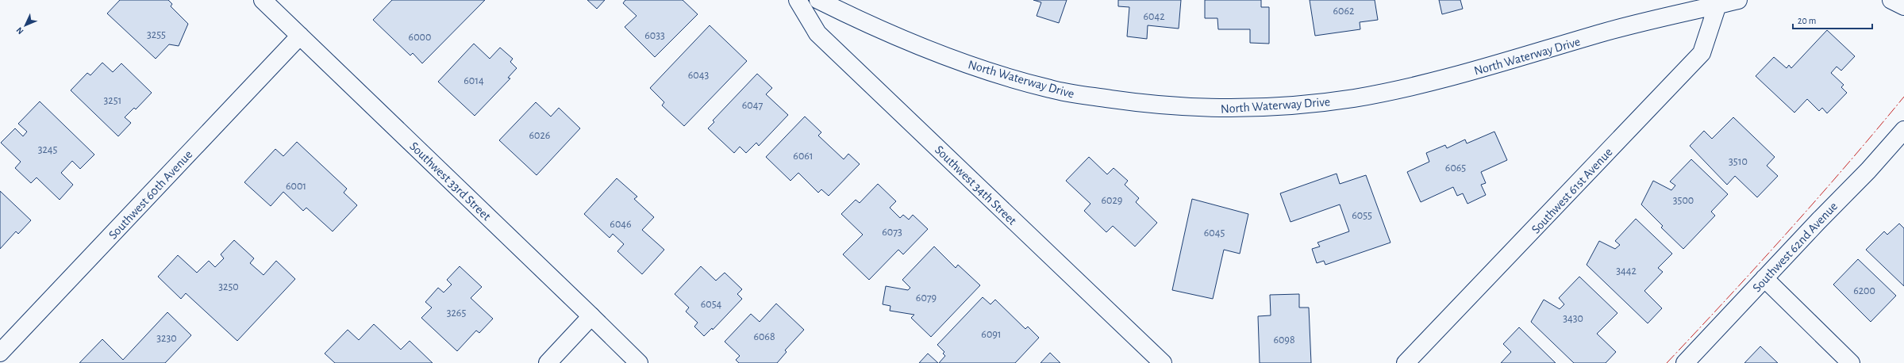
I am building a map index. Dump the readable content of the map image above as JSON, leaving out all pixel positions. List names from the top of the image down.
{
  "streets": {
    "street": [
      "North Waterway Drive",
      "Southwest 33rd Street",
      "Southwest 34th Street",
      "Southwest 61st Avenue",
      "Southwest 60th Avenue",
      "Southwest 62nd Avenue"
    ]
  },
  "crossings": [
    ["North Waterway Drive", "Southwest 61st Avenue"],
    ["Southwest 33rd Street", "Southwest 60th Avenue"]
  ],
  "house_numbers": [
    "6062",
    "6042",
    "3255",
    "6033",
    "6000",
    "6043",
    "6014",
    "3251",
    "6047",
    "6026",
    "3245",
    "6061",
    "3510",
    "6065",
    "6001",
    "6029",
    "3500",
    "6055",
    "6046",
    "6073",
    "6045",
    "3442",
    "3250",
    "6200",
    "6079",
    "6054",
    "3265",
    "3430",
    "6091",
    "6068",
    "3230",
    "6098"
  ],
  "scale_bar": "20 m",
  "north": "bottom left"
}
